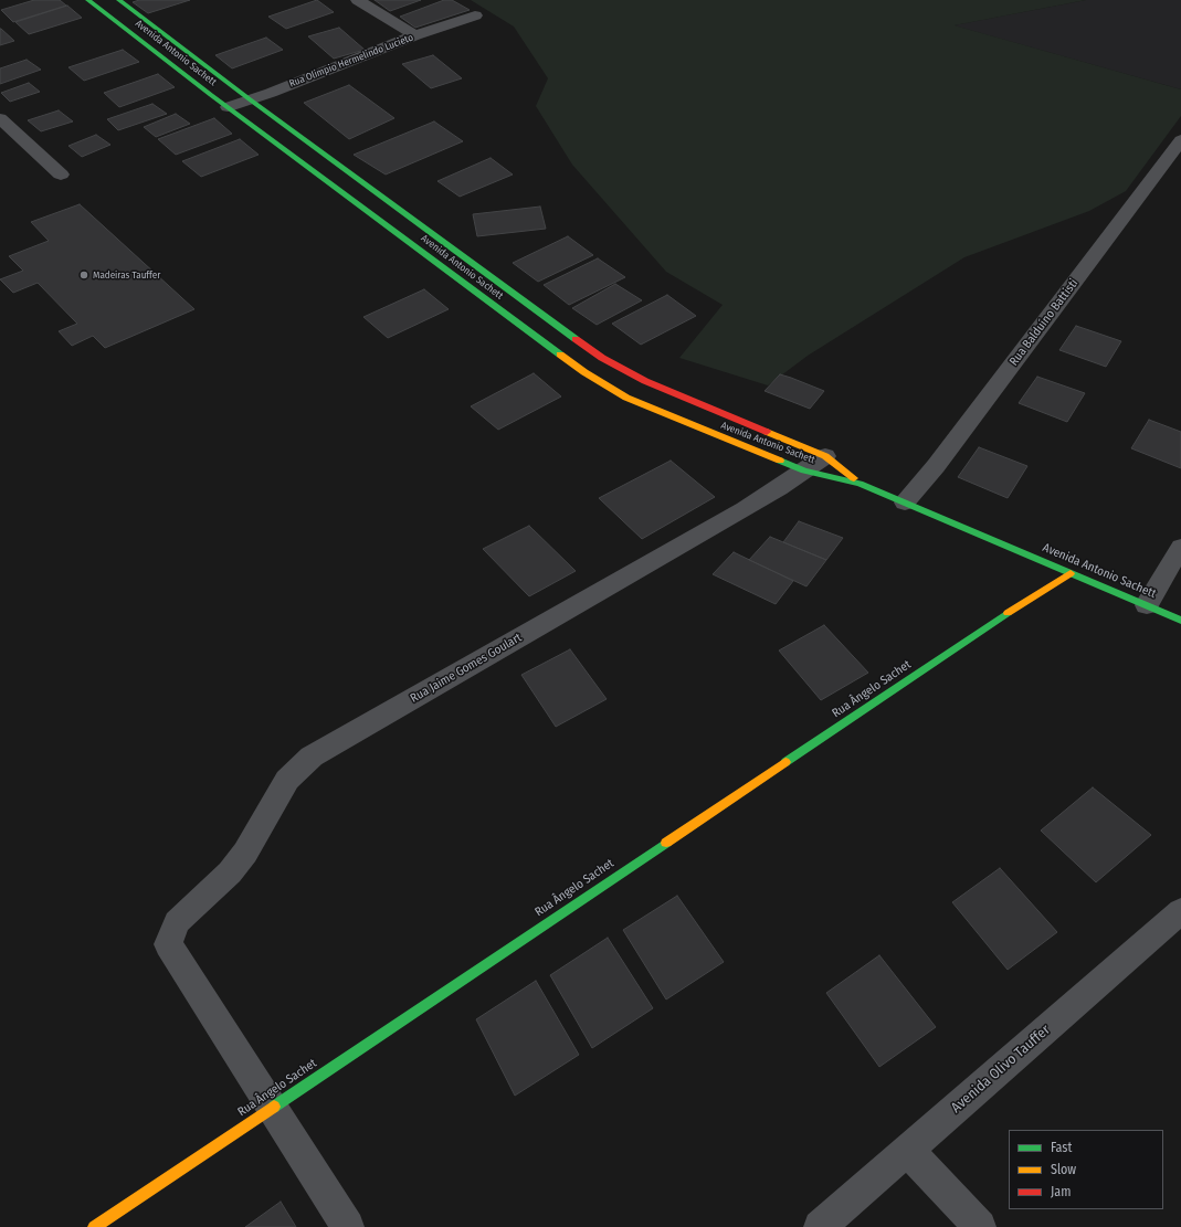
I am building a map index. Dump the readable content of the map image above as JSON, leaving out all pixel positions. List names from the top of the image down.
{
  "streets": {
    "street": [
      "Avenida Antonio Sachett",
      "Rua Olímpio Hermelindo Lucieto",
      "Rua Balduíno Battisti",
      "Rua Jaime Gomes Goulart",
      "Rua Ângelo Sachet",
      "Avenida Olivo Tauffer"
    ]
  },
  "crossings": [
    ["Avenida Antonio Sachett", "Rua Olímpio Hermelindo Lucieto"],
    ["Avenida Antonio Sachett", "Rua Balduíno Battisti"],
    ["Avenida Antonio Sachett", "Rua Jaime Gomes Goulart"],
    ["Avenida Antonio Sachett", "Rua Ângelo Sachet"],
    ["Rua Jaime Gomes Goulart", "Rua Ângelo Sachet"]
  ],
  "places": ["Madeiras Tauffer"],
  "legend": ["Fast", "Slow", "Jam"]
}
